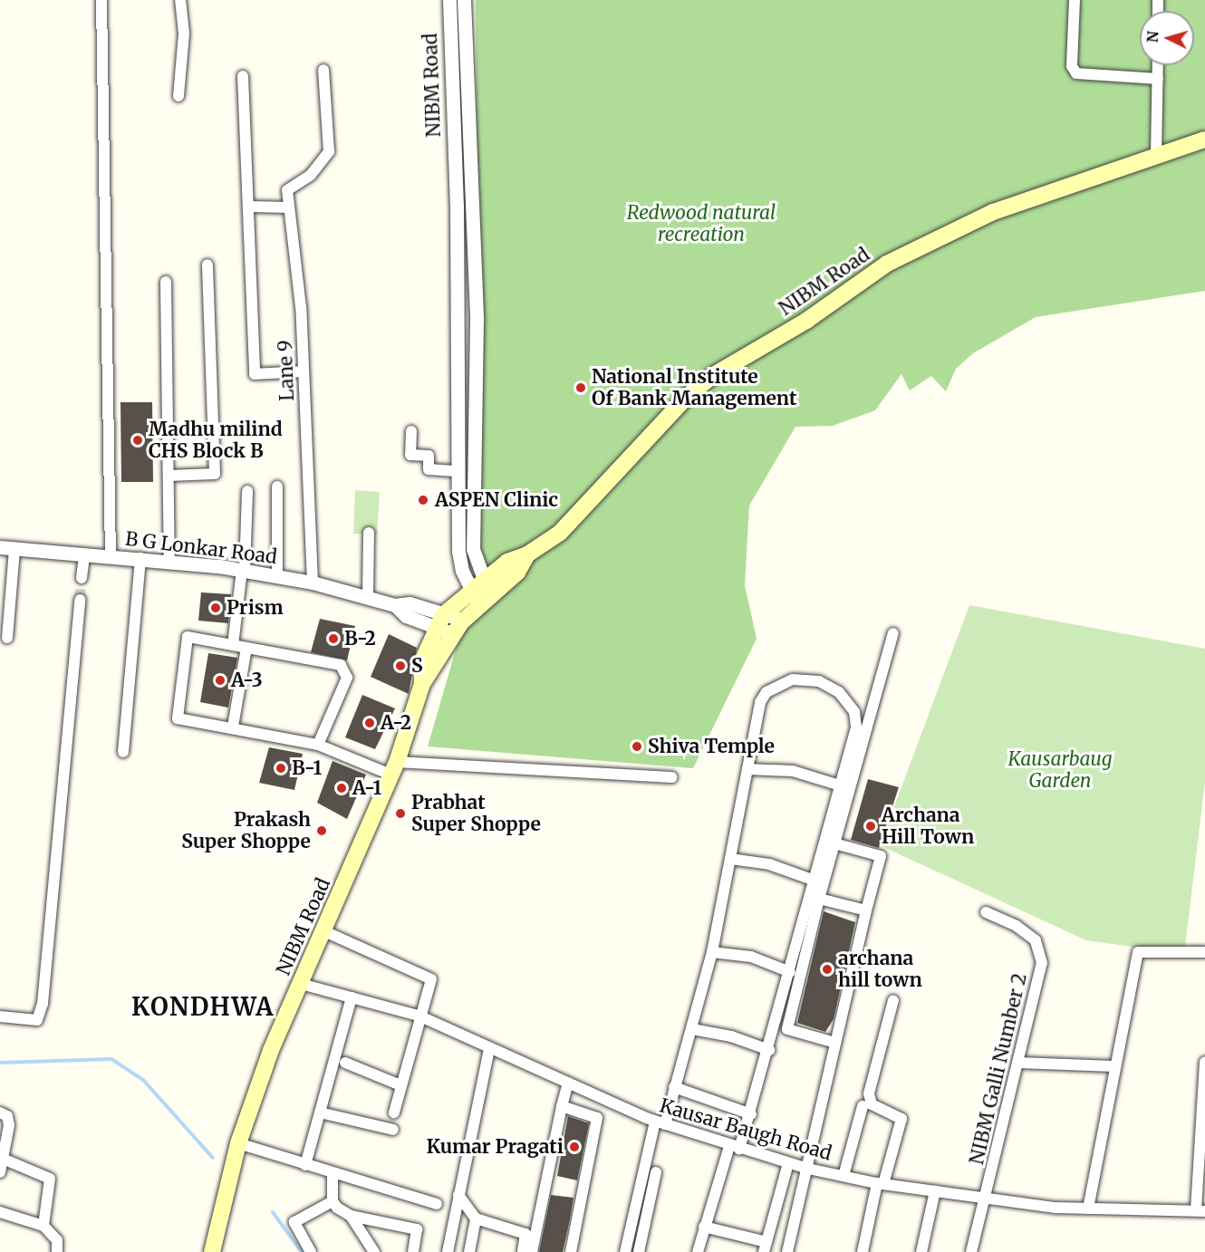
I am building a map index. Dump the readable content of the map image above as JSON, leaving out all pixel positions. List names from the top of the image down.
{
  "streets": {
    "main road": ["NIBM Road"],
    "street": [
      "Lane 9",
      "B G Lonkar Road",
      "NIBM Galli Number 2",
      "Kausar Baugh Road"
    ]
  },
  "crossings": [
    ["NIBM Road", "B G Lonkar Road"],
    ["NIBM Road", "Kausar Baugh Road"],
    ["Lane 9", "B G Lonkar Road"],
    ["NIBM Galli Number 2", "Kausar Baugh Road"]
  ],
  "districts": ["KONDHWA"],
  "parks": ["Redwood natural recreation", "Kausarbaug Garden"],
  "places": [
    "National Institute Of Bank Management",
    "Madhu milind CHS Block B",
    "ASPEN Clinic",
    "Prism",
    "B-2",
    "S",
    "A-3",
    "A-2",
    "Shiva Temple",
    "B-1",
    "A-1",
    "Prabhat Super Shoppe",
    "Archana Hill Town",
    "Prakash Super Shoppe",
    "archana hill town",
    "Kumar Pragati"
  ],
  "north": "left"
}
